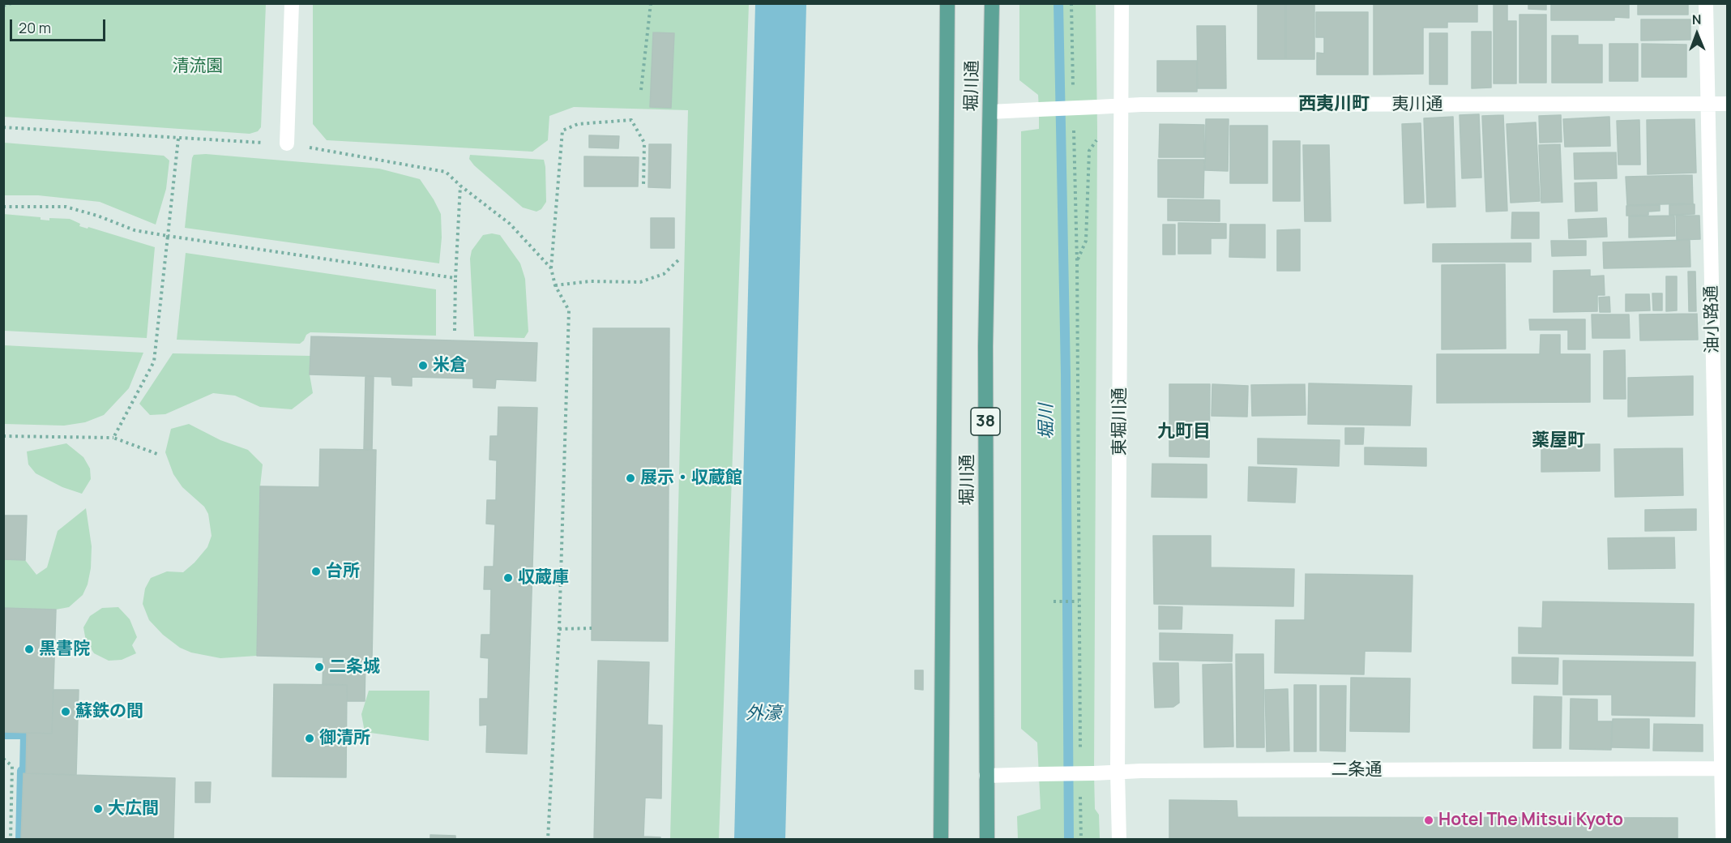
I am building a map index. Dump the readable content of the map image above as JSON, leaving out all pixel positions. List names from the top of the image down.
{
  "streets": {
    "main road": ["堀川通", "38"],
    "street": [
      "夷川通",
      "油小路通",
      "東堀川通",
      "二条通"
    ]
  },
  "crossings": [
    ["堀川通", "夷川通"],
    ["堀川通", "二条通"],
    ["夷川通", "油小路通"],
    ["夷川通", "東堀川通"],
    ["油小路通", "二条通"],
    ["東堀川通", "二条通"]
  ],
  "districts": ["西夷川町", "九町目", "薬屋町"],
  "water": ["堀川", "外濠"],
  "parks": ["清流園"],
  "places": [
    "米倉",
    "展示・収蔵館",
    "台所",
    "収蔵庫",
    "黒書院",
    "二条城",
    "蘇鉄の間",
    "御清所",
    "大広間",
    "Hotel The Mitsui Kyoto"
  ],
  "scale_bar": "20 m",
  "north": "top"
}
